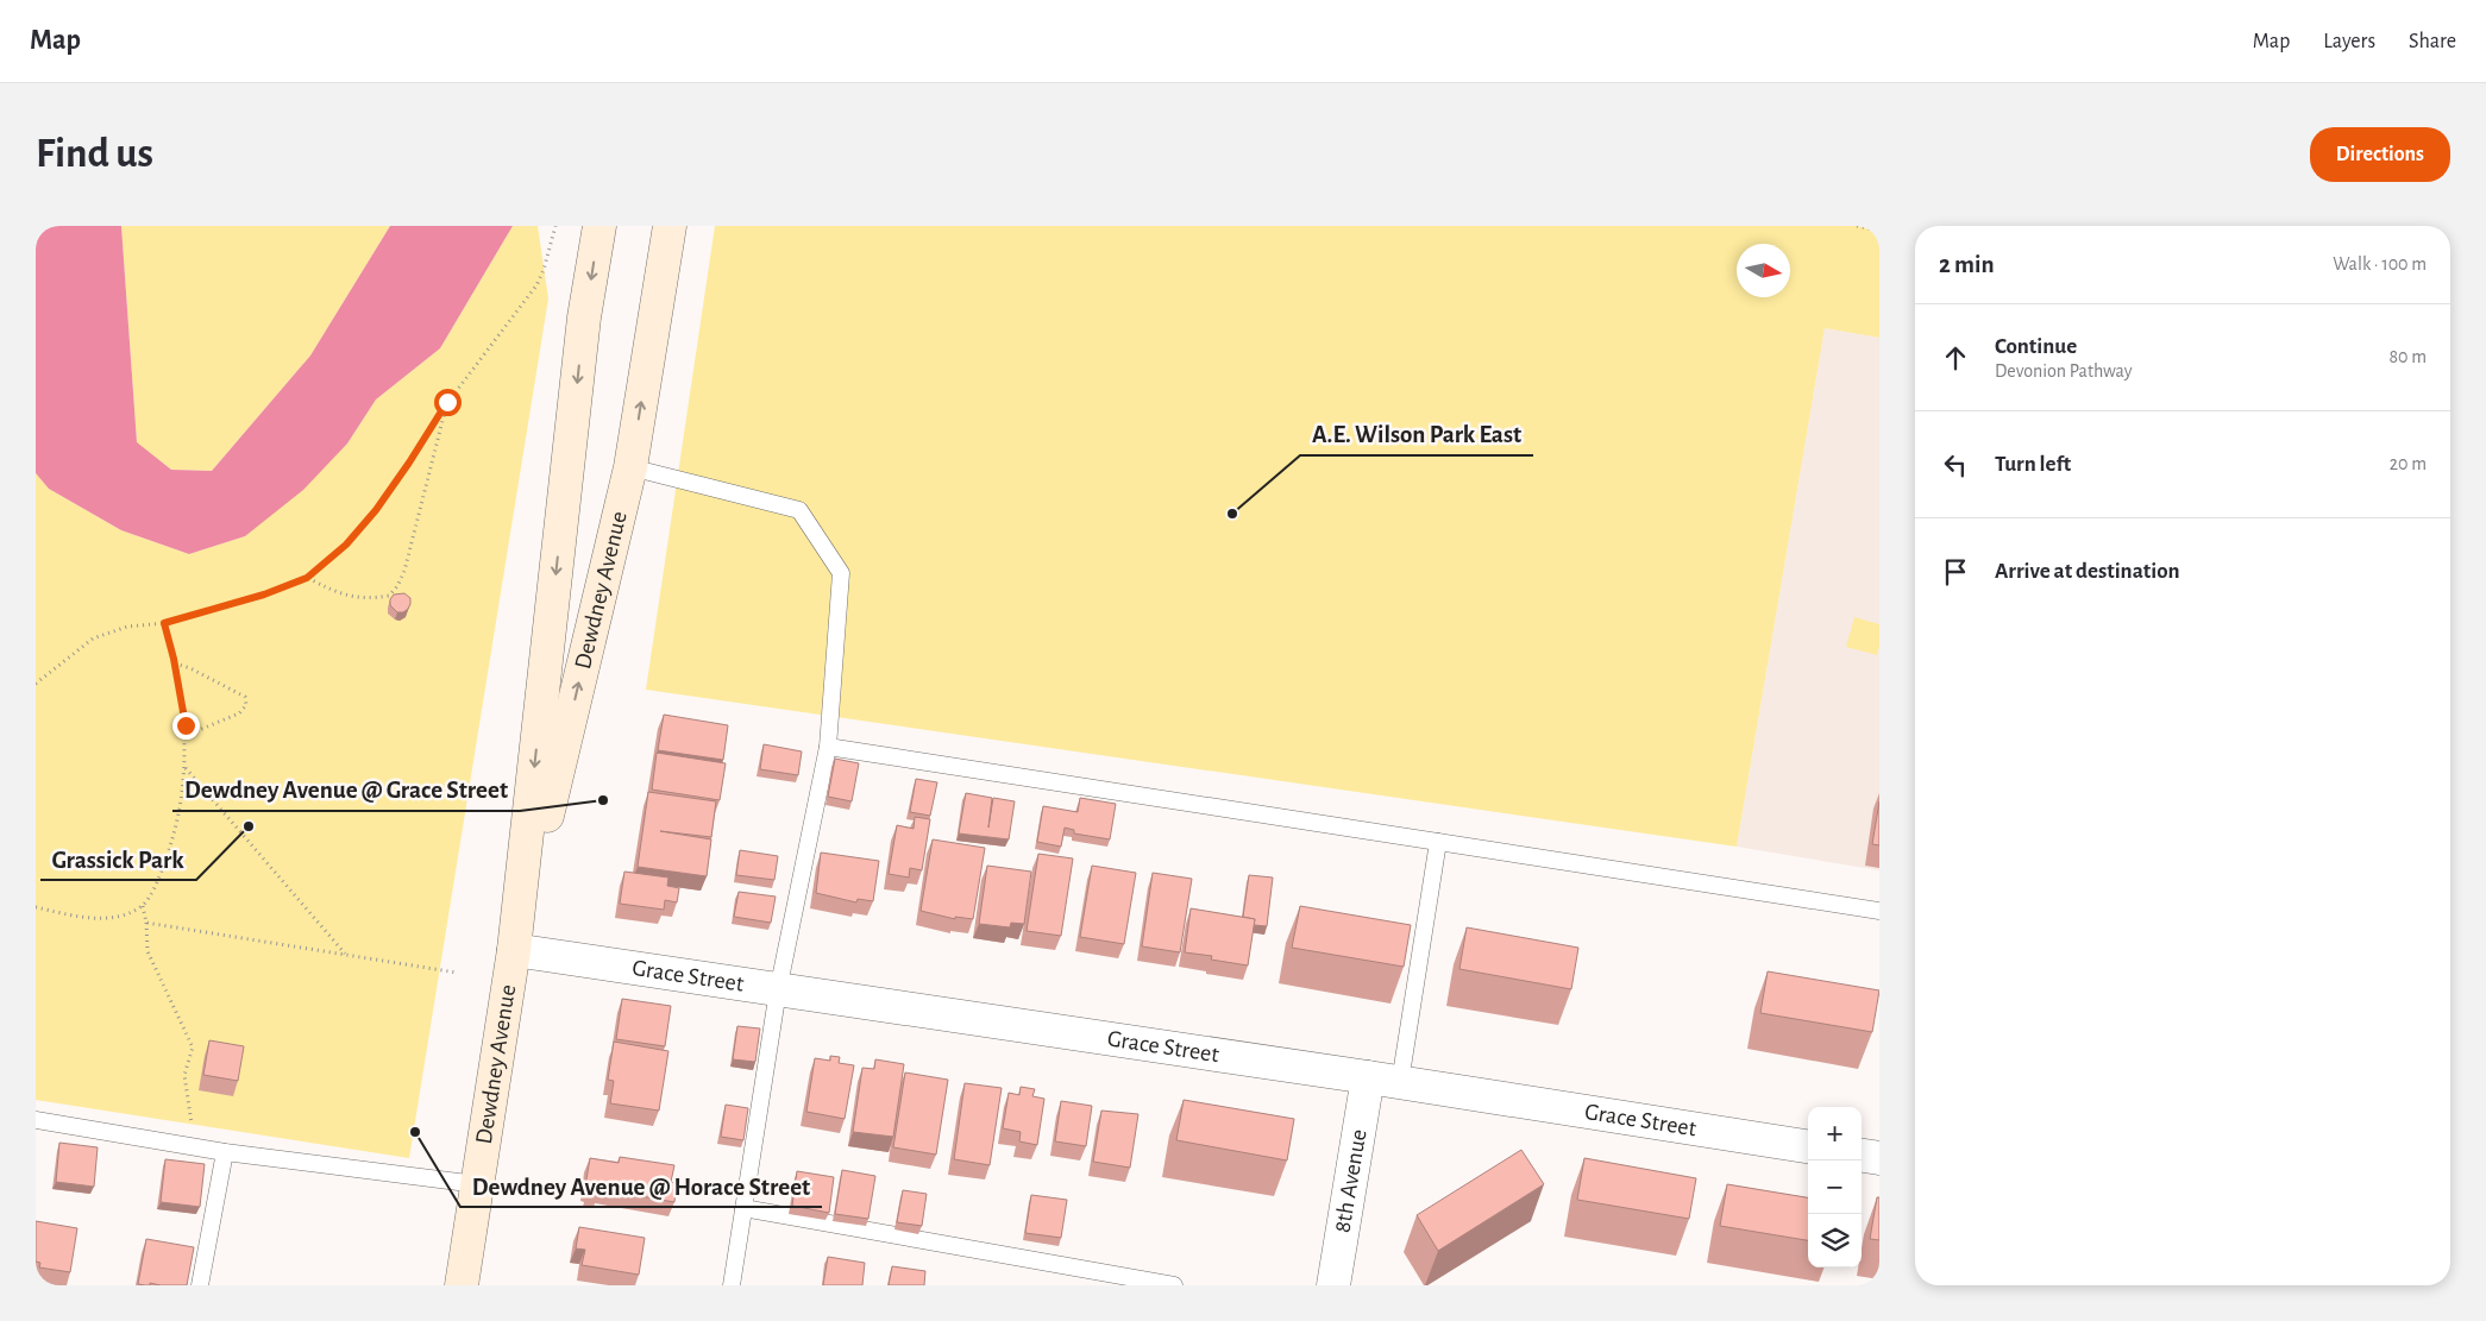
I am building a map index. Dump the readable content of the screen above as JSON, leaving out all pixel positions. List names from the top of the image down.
{
  "streets": {
    "main road": ["Dewdney Avenue"],
    "street": ["Grace Street", "8th Avenue"]
  },
  "crossings": [
    ["Dewdney Avenue", "Grace Street"],
    ["Grace Street", "8th Avenue"]
  ],
  "places": [
    "A.E. Wilson Park East",
    "Dewdney Avenue @ Grace Street",
    "Grassick Park",
    "Dewdney Avenue @ Horace Street"
  ],
  "north": "right",
  "page": {
    "header": "Map",
    "nav": ["Map", "Layers", "Share"],
    "buttons": "Directions",
    "title": "Find us",
    "heading": ["2 min", "Walk · 100 m"],
    "list": [
      ["Continue", "Devonion Pathway", "80 m"],
      ["Turn left", "20 m"],
      "Arrive at destination"
    ],
    "map_buttons": ["+", "−"]
  }
}
